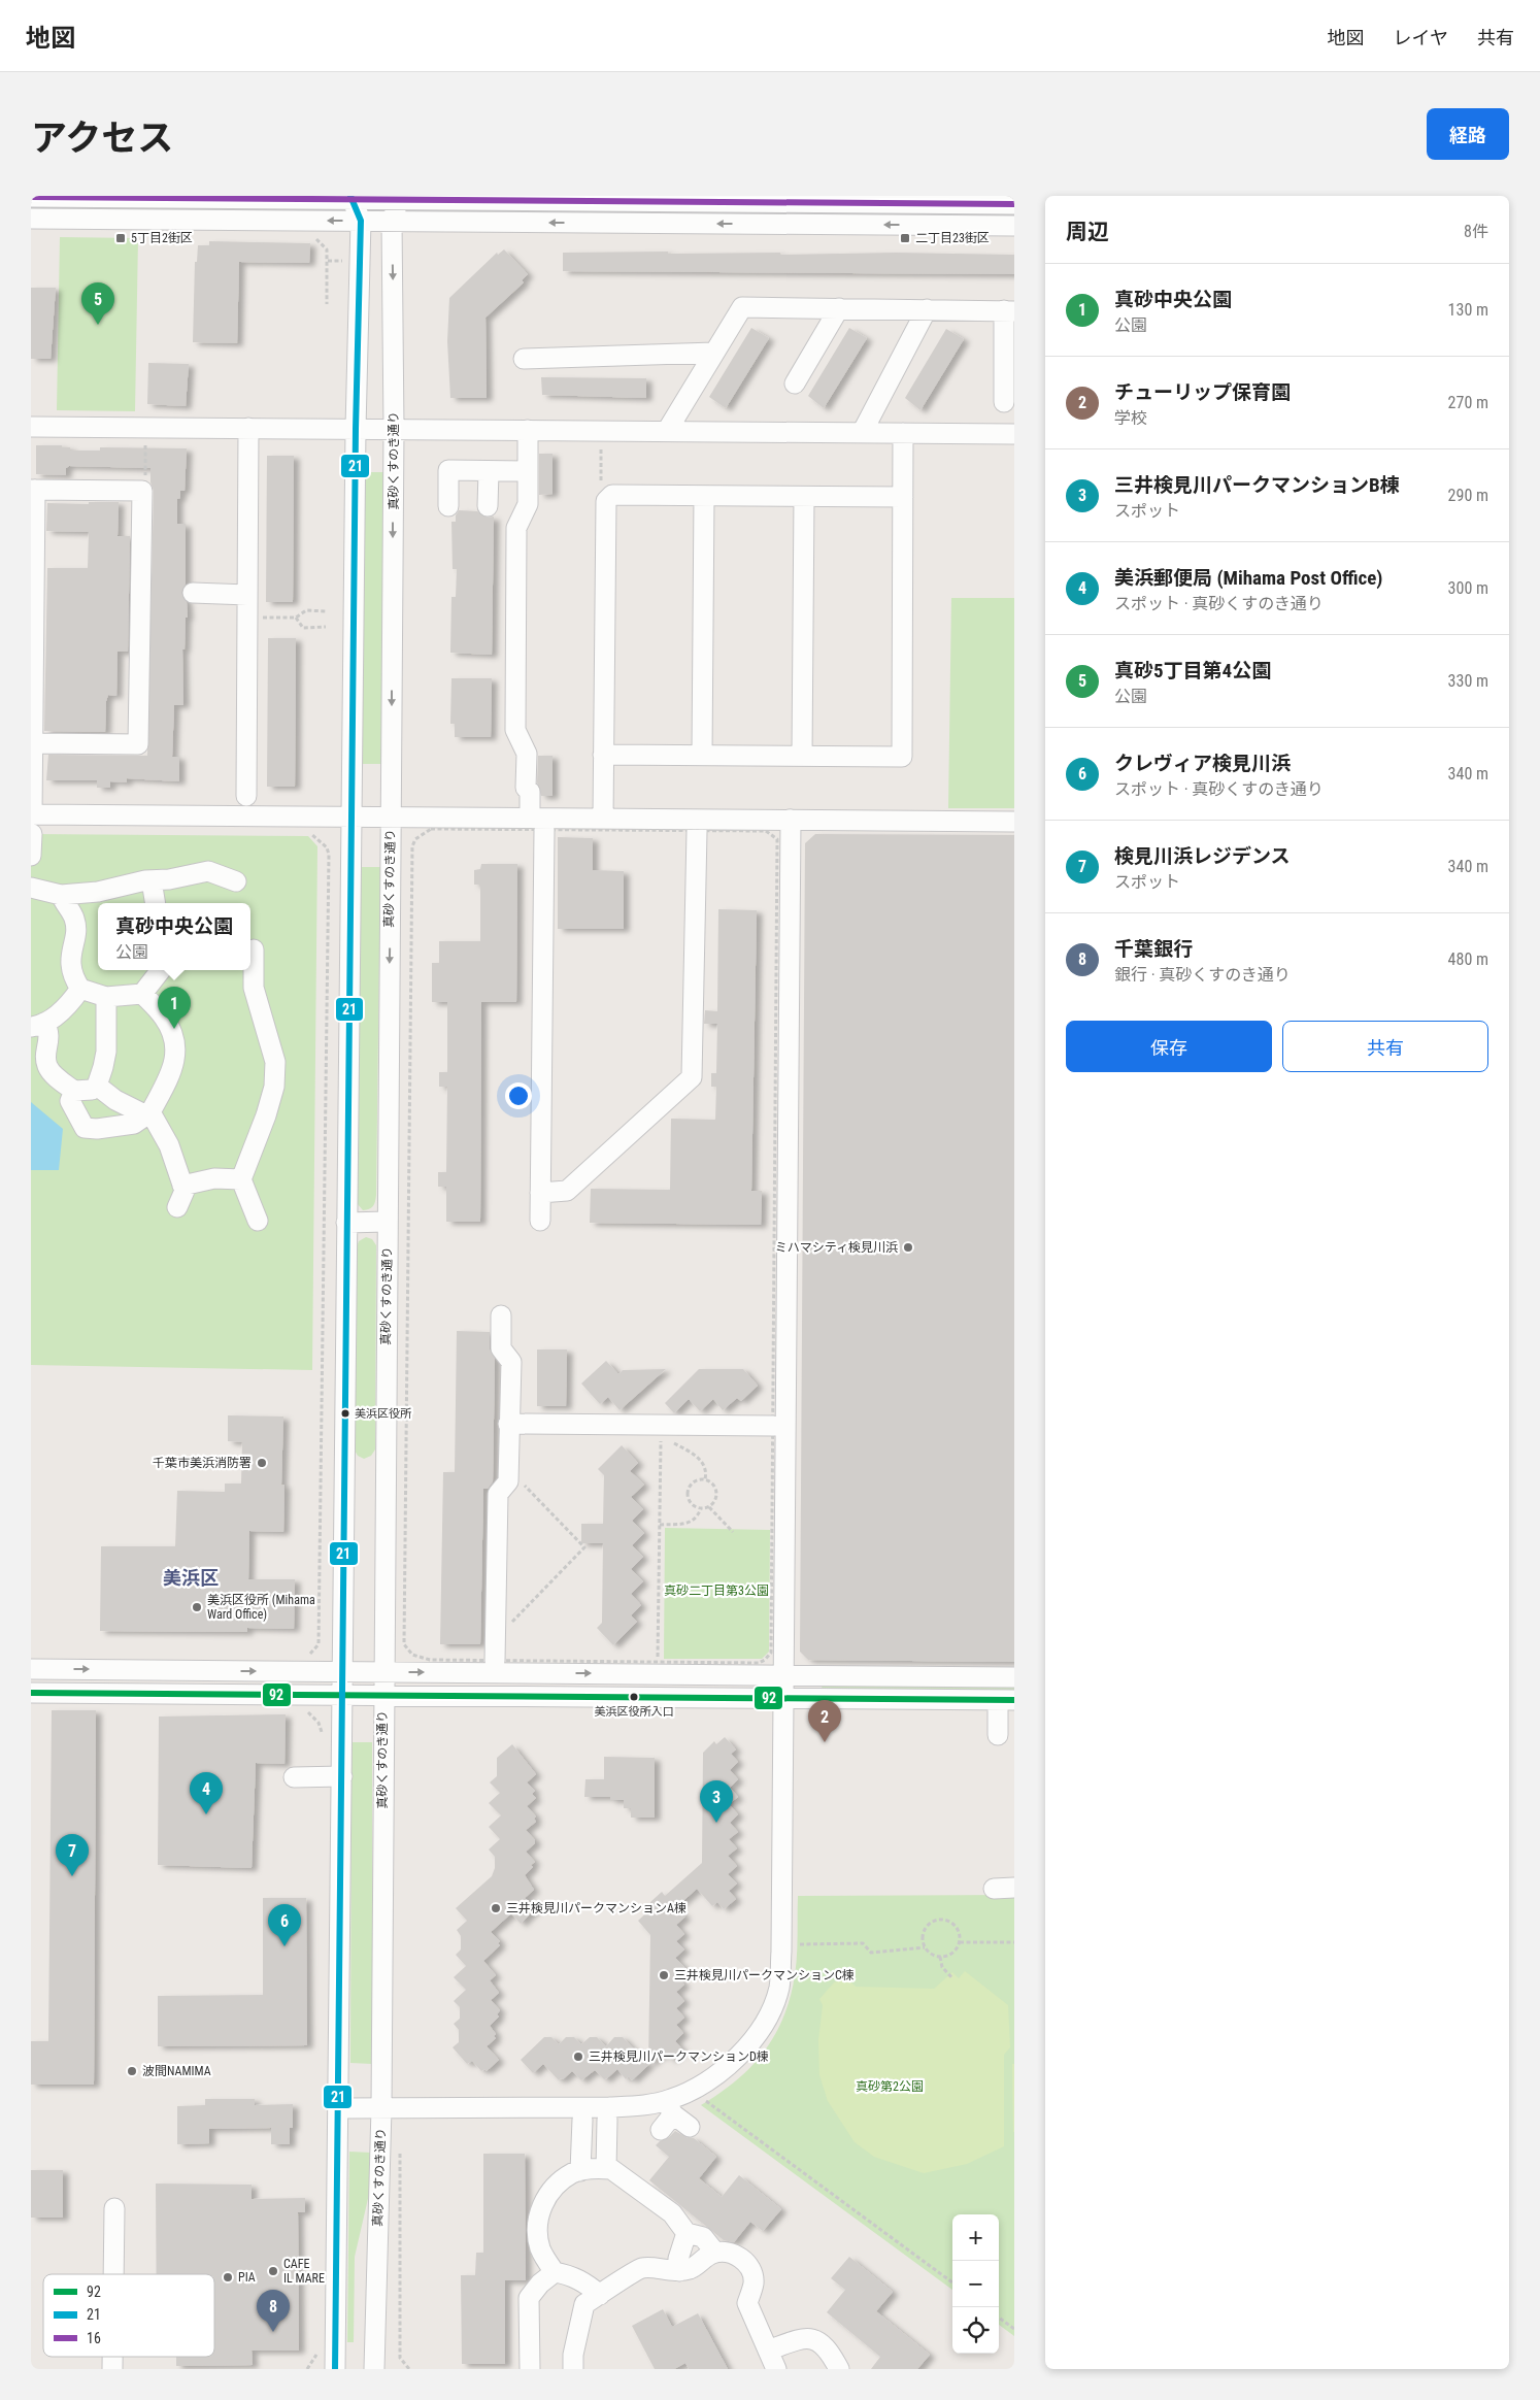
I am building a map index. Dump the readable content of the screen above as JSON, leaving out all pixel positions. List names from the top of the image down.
{
  "streets": {
    "street": ["真砂くすのき通り"]
  },
  "districts": ["美浜区"],
  "parks": ["真砂二丁目第3公園", "真砂第2公園"],
  "places": {
    "transit": ["5丁目2街区", "二丁目23街区"],
    "other": [
      "ミハマシティ検見川浜",
      "美浜区役所",
      "千葉市美浜消防署",
      "美浜区役所 (Mihama Ward Office)",
      "美浜区役所入口",
      "三井検見川パークマンションA棟",
      "三井検見川パークマンションC棟",
      "三井検見川パークマンションD棟",
      "波間NAMIMA",
      "CAFE IL MARE",
      "PIA"
    ]
  },
  "lines": ["transit line 21", "transit line 16", "transit line 92"],
  "legend": ["92", "21", "16"],
  "page": {
    "header": "地図",
    "nav": ["地図", "レイヤ", "共有"],
    "title": "アクセス",
    "buttons": [
      "経路",
      ["保存", "共有"]
    ],
    "heading": ["周辺", "8件"],
    "list": [
      {
        "mark": "1",
        "name": "真砂中央公園",
        "note": "公園",
        "value": "130 m"
      },
      {
        "mark": "2",
        "name": "チューリップ保育園",
        "note": "学校",
        "value": "270 m"
      },
      {
        "mark": "3",
        "name": "三井検見川パークマンションB棟",
        "note": "スポット",
        "value": "290 m"
      },
      {
        "mark": "4",
        "name": "美浜郵便局 (Mihama Post Office)",
        "note": "スポット · 真砂くすのき通り",
        "value": "300 m"
      },
      {
        "mark": "5",
        "name": "真砂5丁目第4公園",
        "note": "公園",
        "value": "330 m"
      },
      {
        "mark": "6",
        "name": "クレヴィア検見川浜",
        "note": "スポット · 真砂くすのき通り",
        "value": "340 m"
      },
      {
        "mark": "7",
        "name": "検見川浜レジデンス",
        "note": "スポット",
        "value": "340 m"
      },
      {
        "mark": "8",
        "name": "千葉銀行",
        "note": "銀行 · 真砂くすのき通り",
        "value": "480 m"
      }
    ],
    "pins": [
      "5",
      "1",
      "2",
      "4",
      "3",
      "7",
      "6",
      "8"
    ],
    "popup": ["真砂中央公園", "公園"],
    "map_buttons": ["+", "−"]
  }
}
